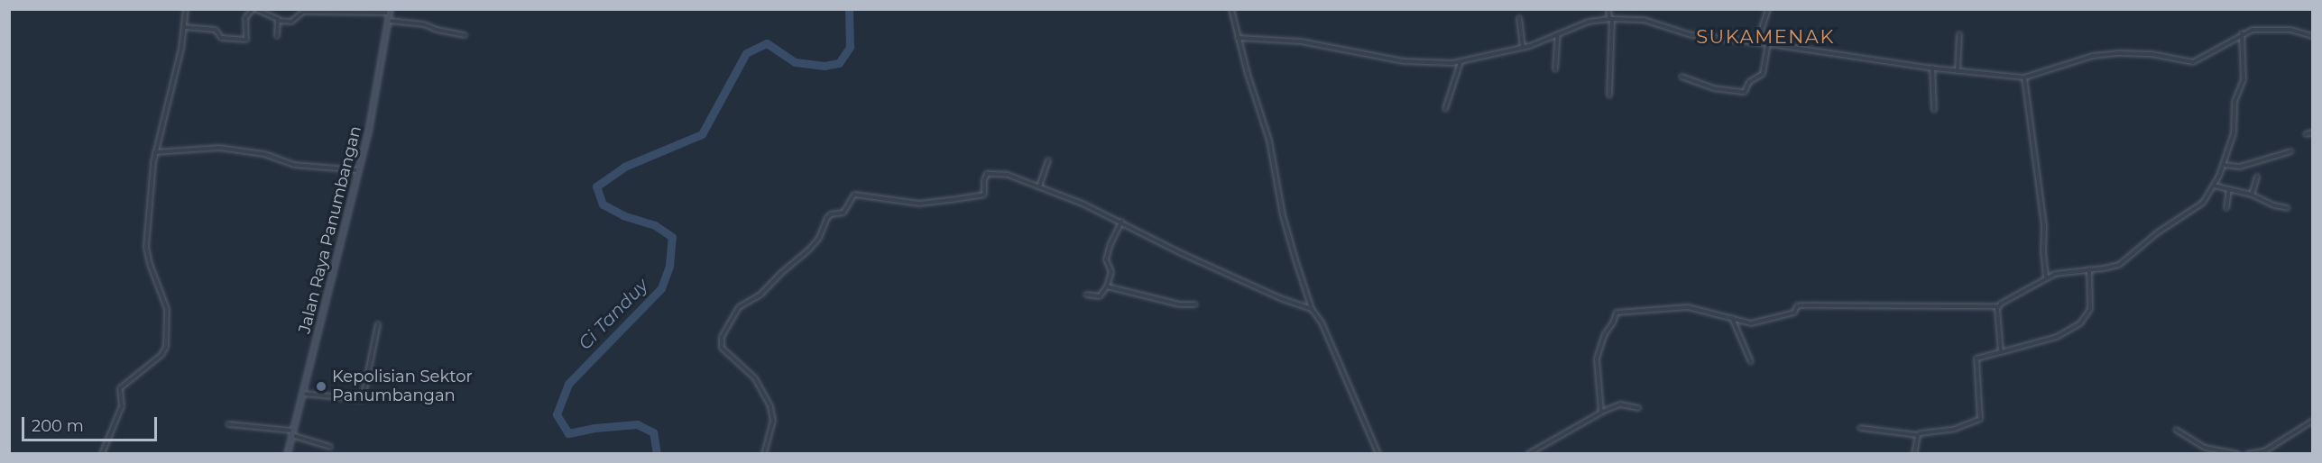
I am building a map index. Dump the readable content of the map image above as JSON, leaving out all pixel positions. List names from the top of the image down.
{
  "streets": {
    "main road": ["Jalan Raya Panumbangan"]
  },
  "districts": ["SUKAMENAK"],
  "water": ["Ci Tanduy"],
  "places": ["Kepolisian Sektor Panumbangan"],
  "scale_bar": "200 m"
}
